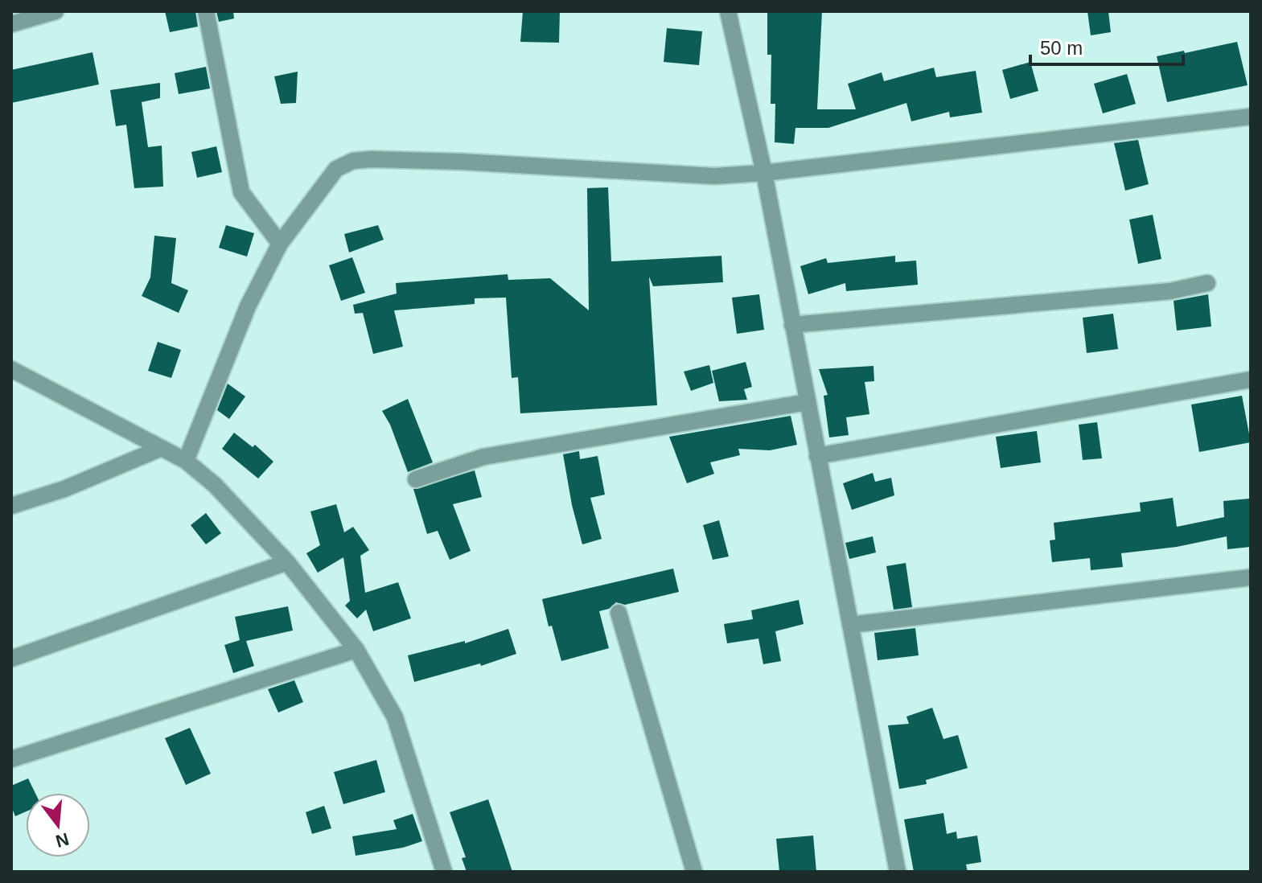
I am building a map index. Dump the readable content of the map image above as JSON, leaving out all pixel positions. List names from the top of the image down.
{
  "scale_bar": "50 m",
  "north": "bottom"
}
